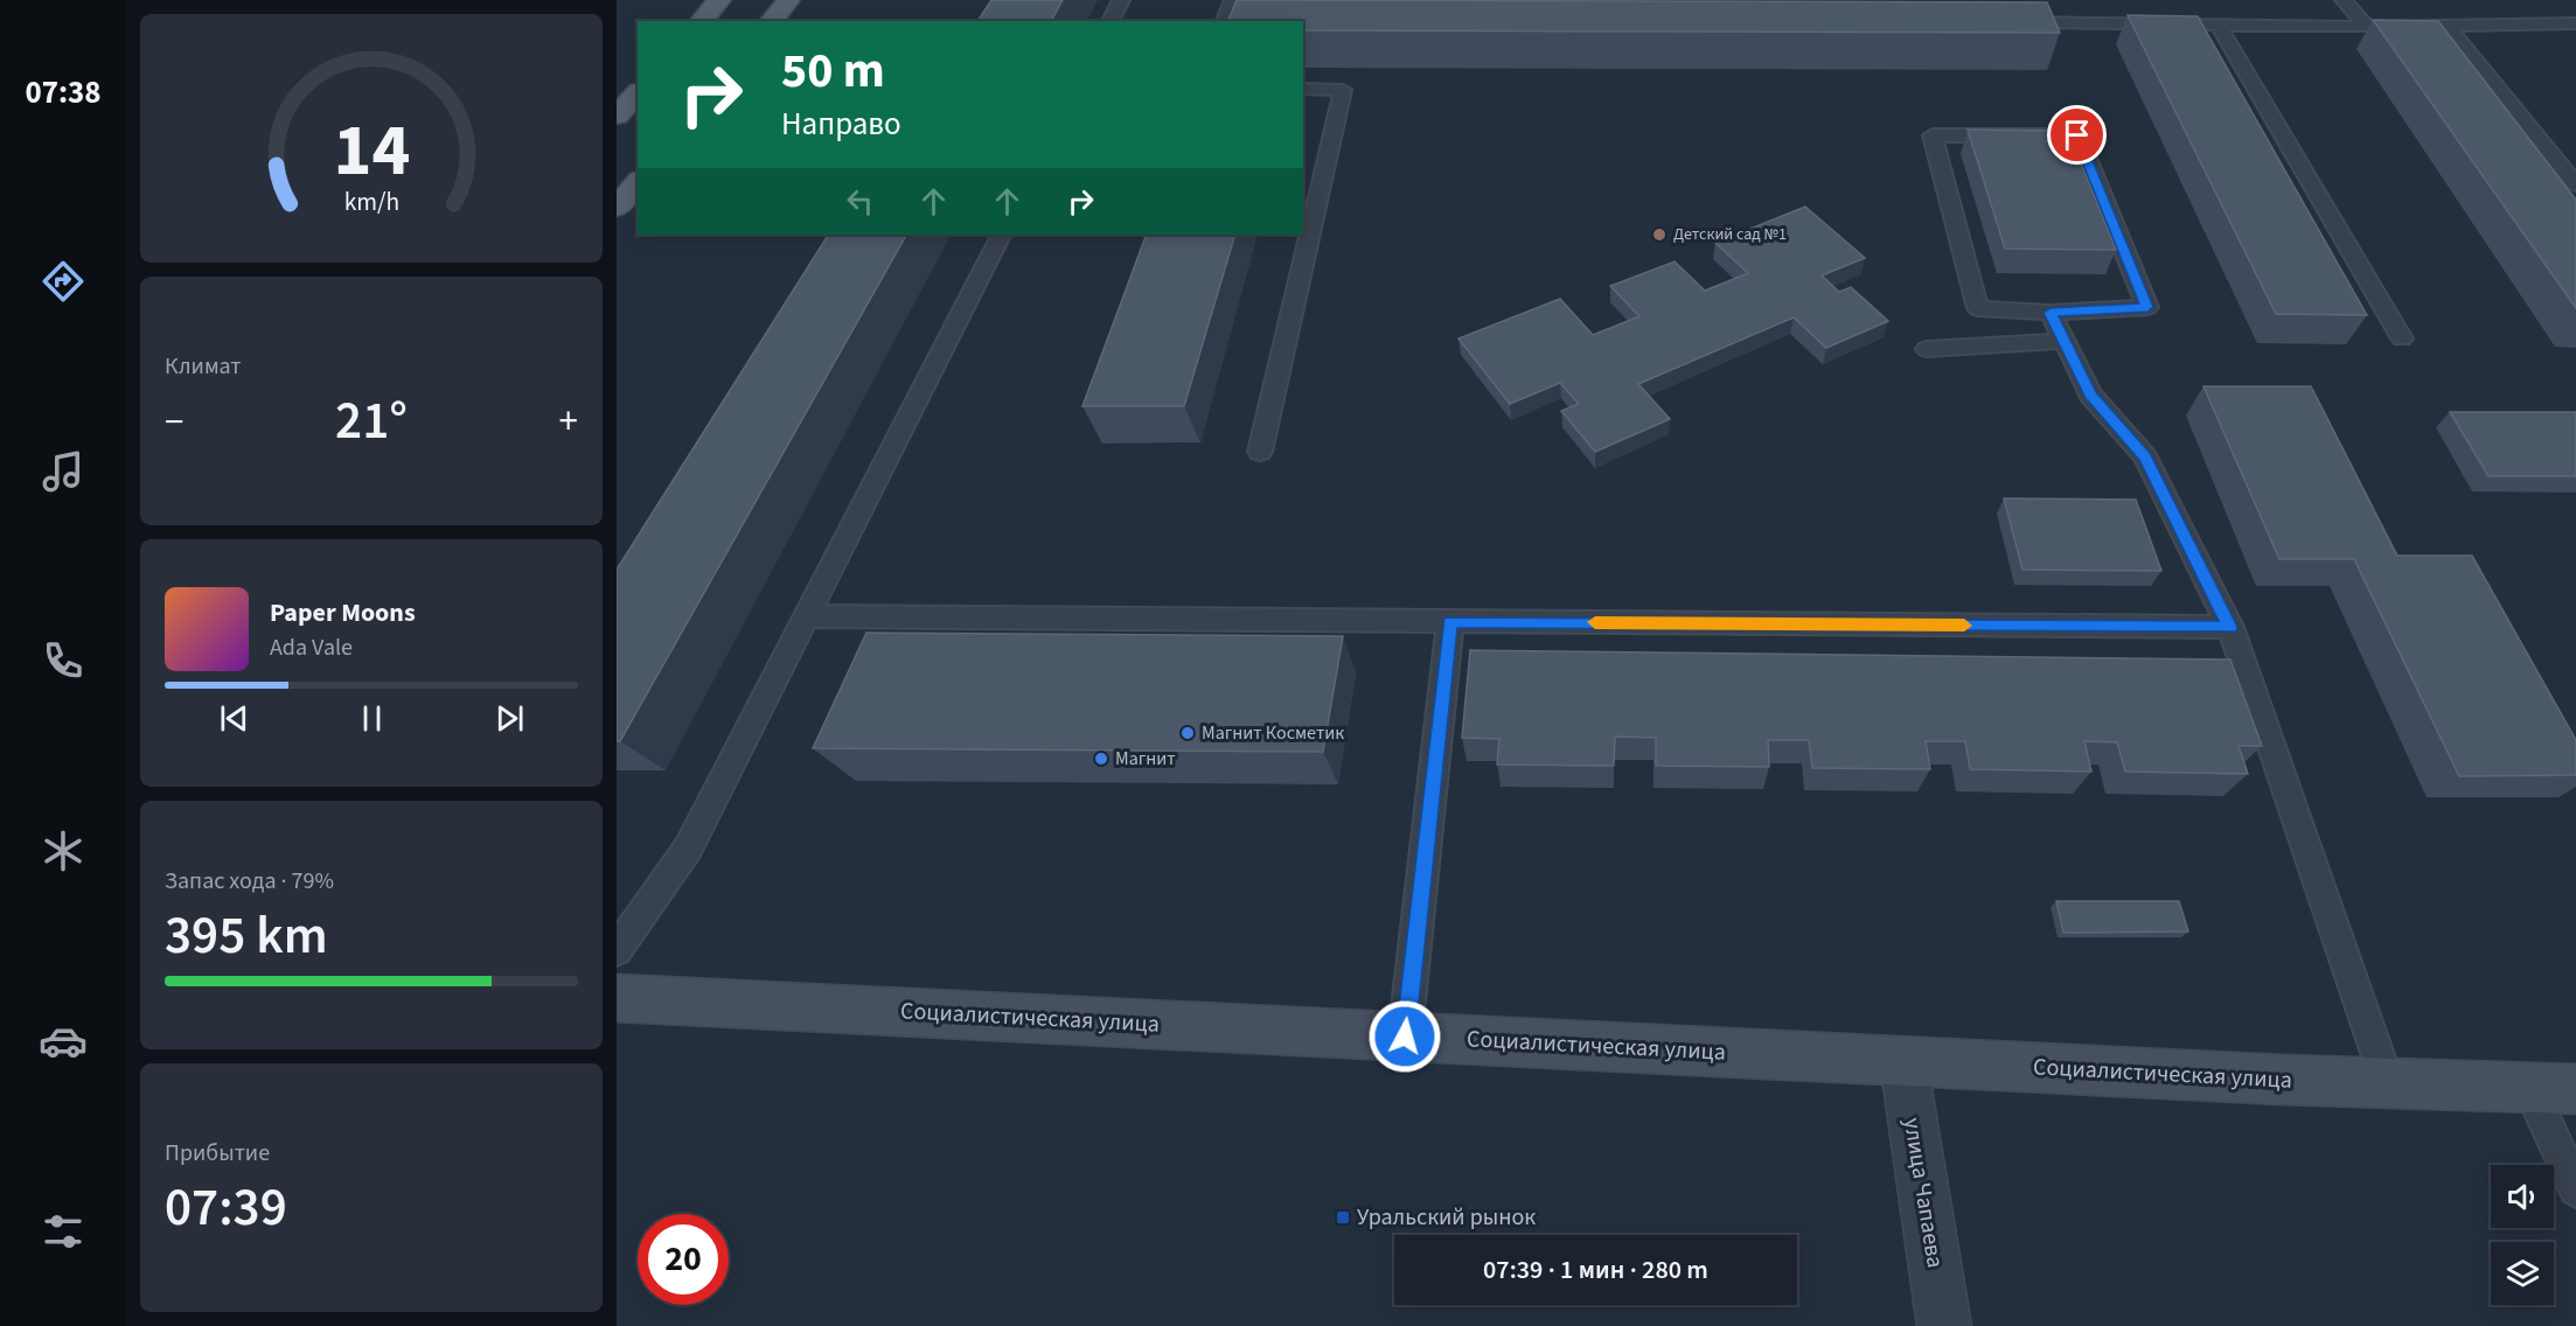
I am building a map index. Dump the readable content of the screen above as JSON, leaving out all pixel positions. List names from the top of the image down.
{
  "streets": {
    "main road": ["Социалистическая улица"],
    "street": ["улица Чапаева"]
  },
  "crossings": [
    ["Социалистическая улица", "улица Чапаева"]
  ],
  "places": {
    "other": ["Детский сад №1", "Магнит Косметик", "Магнит"],
    "transit": ["Уральский рынок"]
  },
  "page": {
    "tabs": "07:38",
    "turn": ["50 m", "Направо"],
    "tile": [
      "Климат",
      ["Запас хода · 79%", "395 km"],
      ["Прибытие", "07:39"]
    ],
    "heat": ["−", "21°", "+"],
    "song": ["Paper Moons", "Ada Vale"],
    "limit": "20",
    "trip": "07:39 · 1 мин · 280 m",
    "gauge": ["14", "km/h"]
  }
}
